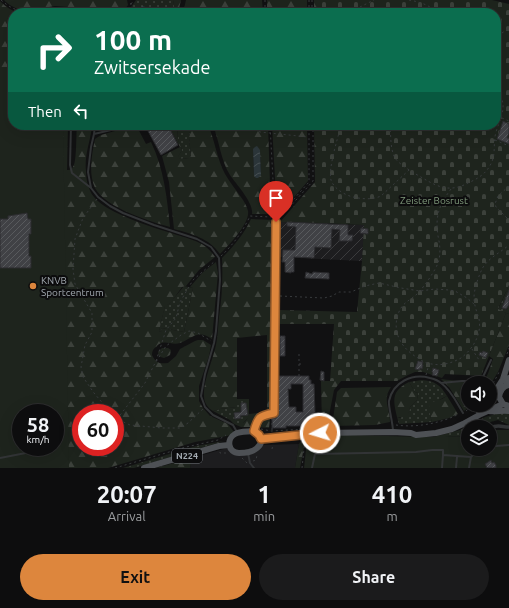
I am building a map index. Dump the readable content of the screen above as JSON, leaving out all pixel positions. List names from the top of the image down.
{
  "streets": {
    "main road": ["N224"]
  },
  "parks": ["Zeister Bosrust"],
  "places": ["KNVB Sportcentrum"],
  "page": {
    "turn": ["100 m", "Zwitsersekade"],
    "then": "Then",
    "speed": "58 km/h",
    "limit": "60",
    "eta": [
      "20:07",
      "Arrival",
      "1",
      "min",
      "410",
      "m"
    ],
    "buttons": ["Exit", "Share"]
  }
}
